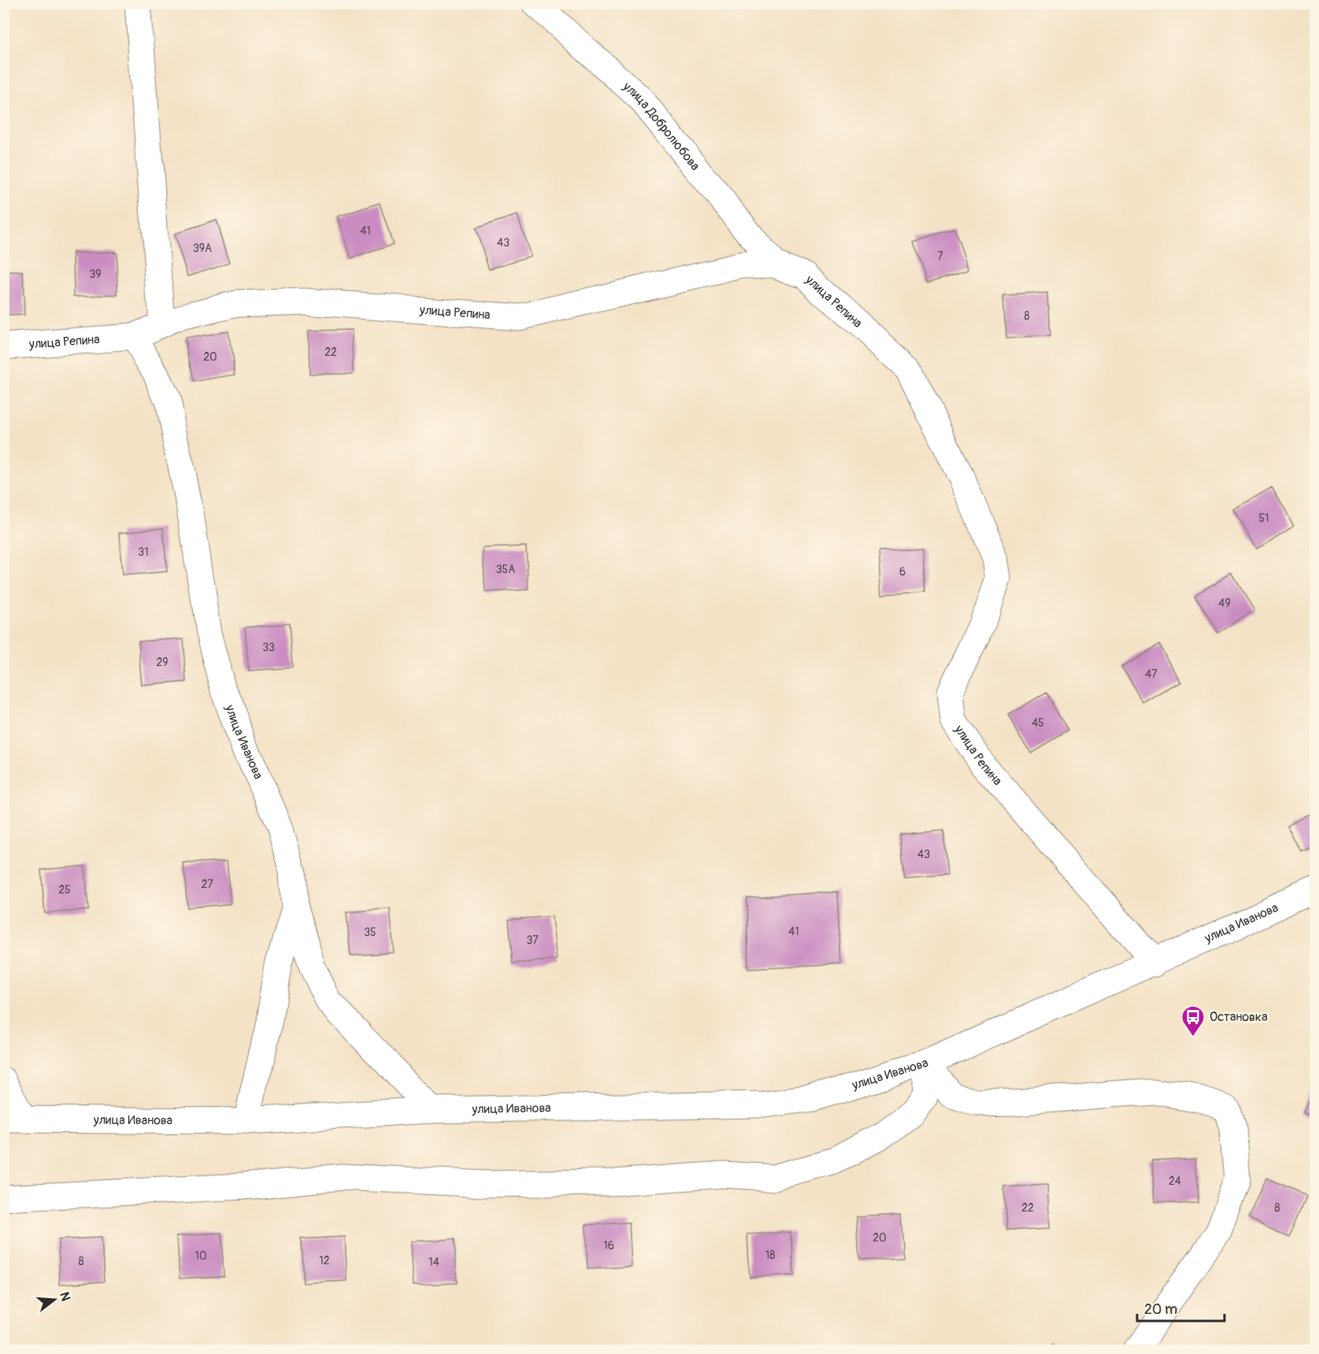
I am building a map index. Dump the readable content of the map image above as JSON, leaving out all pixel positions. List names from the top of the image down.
{
  "streets": {
    "street": ["улица Добролюбова", "улица Репина", "улица Иванова"]
  },
  "crossings": [
    ["улица Добролюбова", "улица Репина"],
    ["улица Репина", "улица Иванова"]
  ],
  "places": {
    "bus stop": ["Остановка"]
  },
  "house_numbers": [
    "41",
    "43",
    "39А",
    "7",
    "39",
    "8",
    "22",
    "20",
    "51",
    "31",
    "35А",
    "6",
    "49",
    "33",
    "29",
    "47",
    "45",
    "43",
    "27",
    "25",
    "41",
    "35",
    "37",
    "24",
    "22",
    "8",
    "20",
    "16",
    "18",
    "10",
    "12",
    "8",
    "14"
  ],
  "scale_bar": "20 m",
  "north": "right"
}
